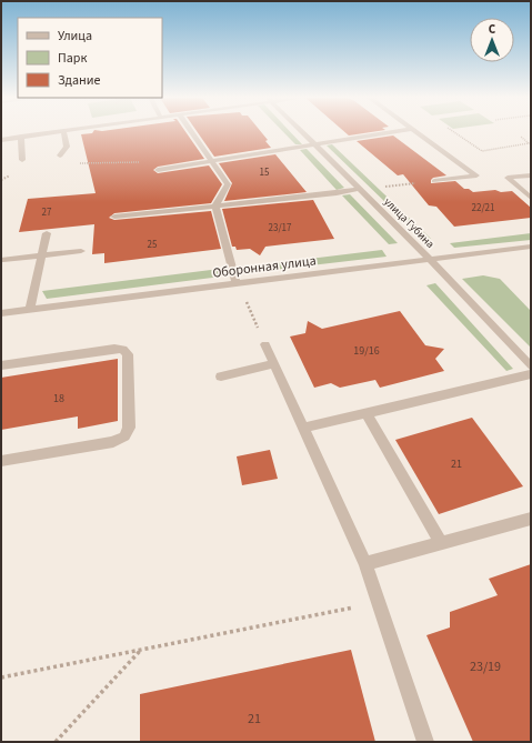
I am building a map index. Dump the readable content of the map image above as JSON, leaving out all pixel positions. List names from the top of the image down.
{
  "streets": {
    "street": ["улица Губина", "Оборонная улица"]
  },
  "crossings": [
    ["улица Губина", "Оборонная улица"]
  ],
  "house_numbers": [
    "15",
    "22/21",
    "27",
    "23/17",
    "25",
    "19/16",
    "18",
    "21",
    "23/19",
    "21"
  ],
  "legend": ["Улица", "Парк", "Здание"],
  "north": "top"
}
